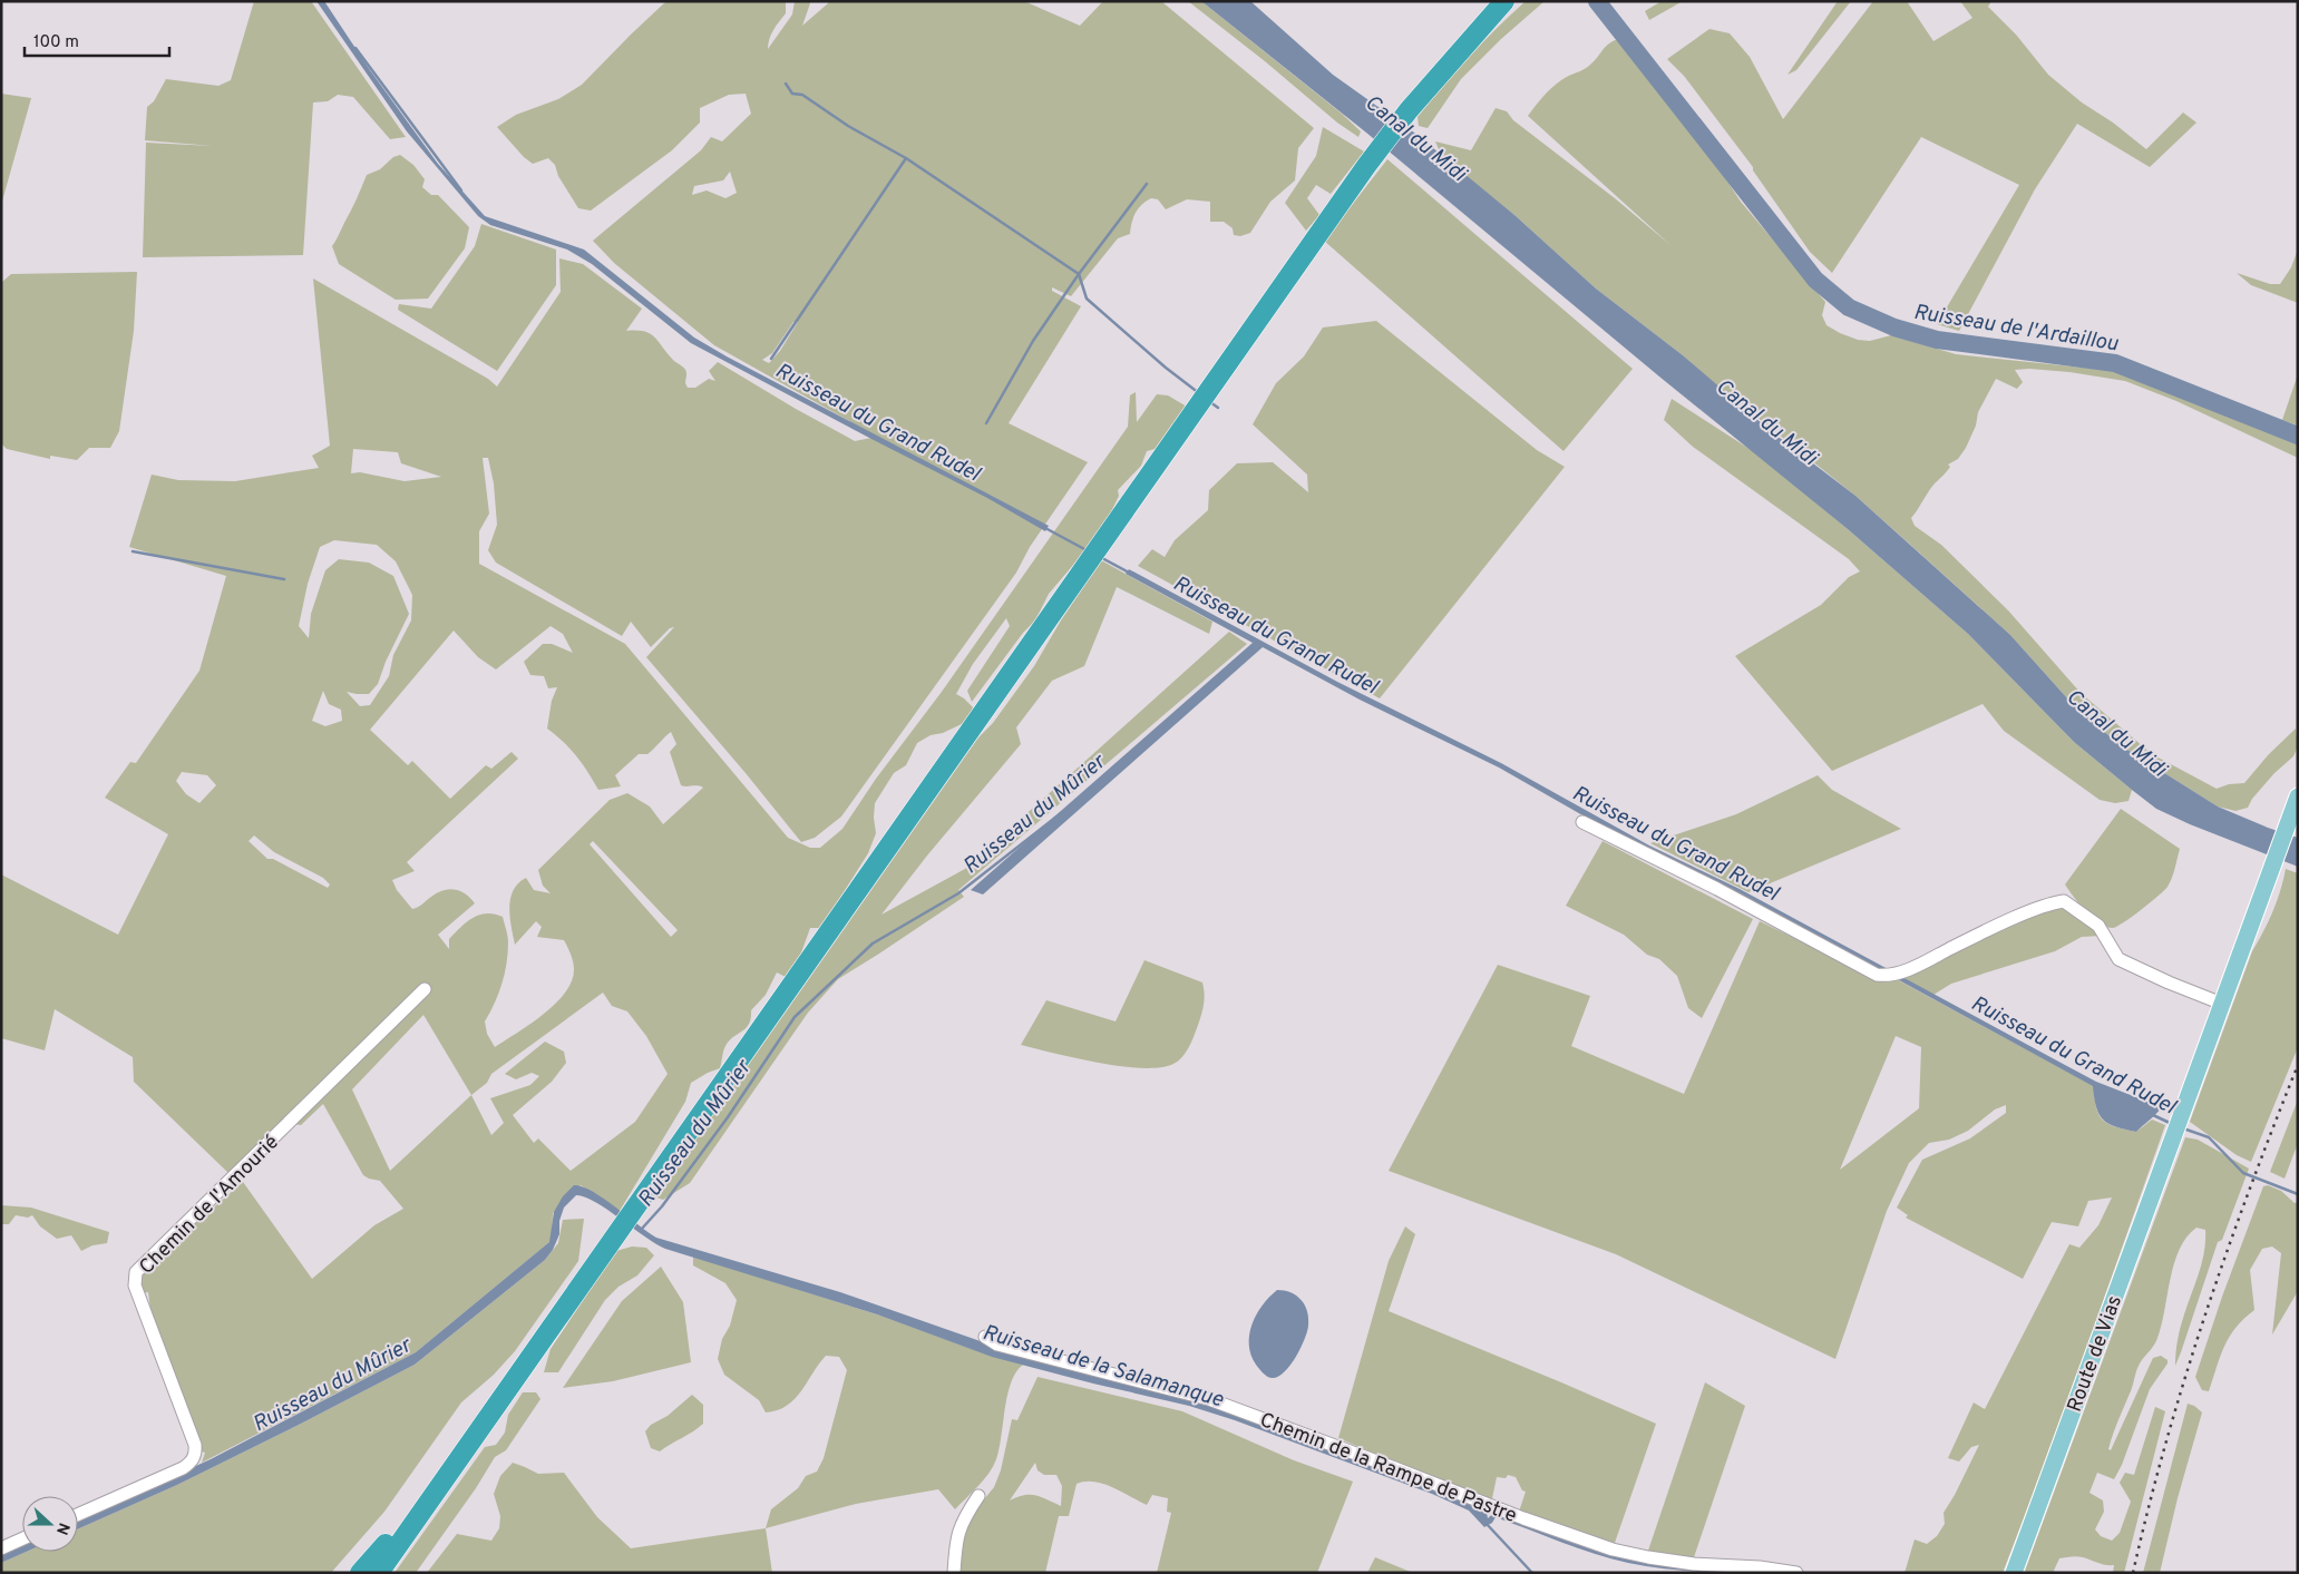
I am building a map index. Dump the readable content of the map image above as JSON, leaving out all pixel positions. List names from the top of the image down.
{
  "streets": {
    "main road": ["Route de Vias"],
    "street": ["Chemin de l'Amourié", "Chemin de la Rampe de Pastre"]
  },
  "water": [
    "Canal du Midi",
    "Ruisseau de l'Ardaillou",
    "Ruisseau du Grand Rudel",
    "Ruisseau du Mûrier",
    "Ruisseau de la Salamanque"
  ],
  "scale_bar": "100 m",
  "north": "right"
}
